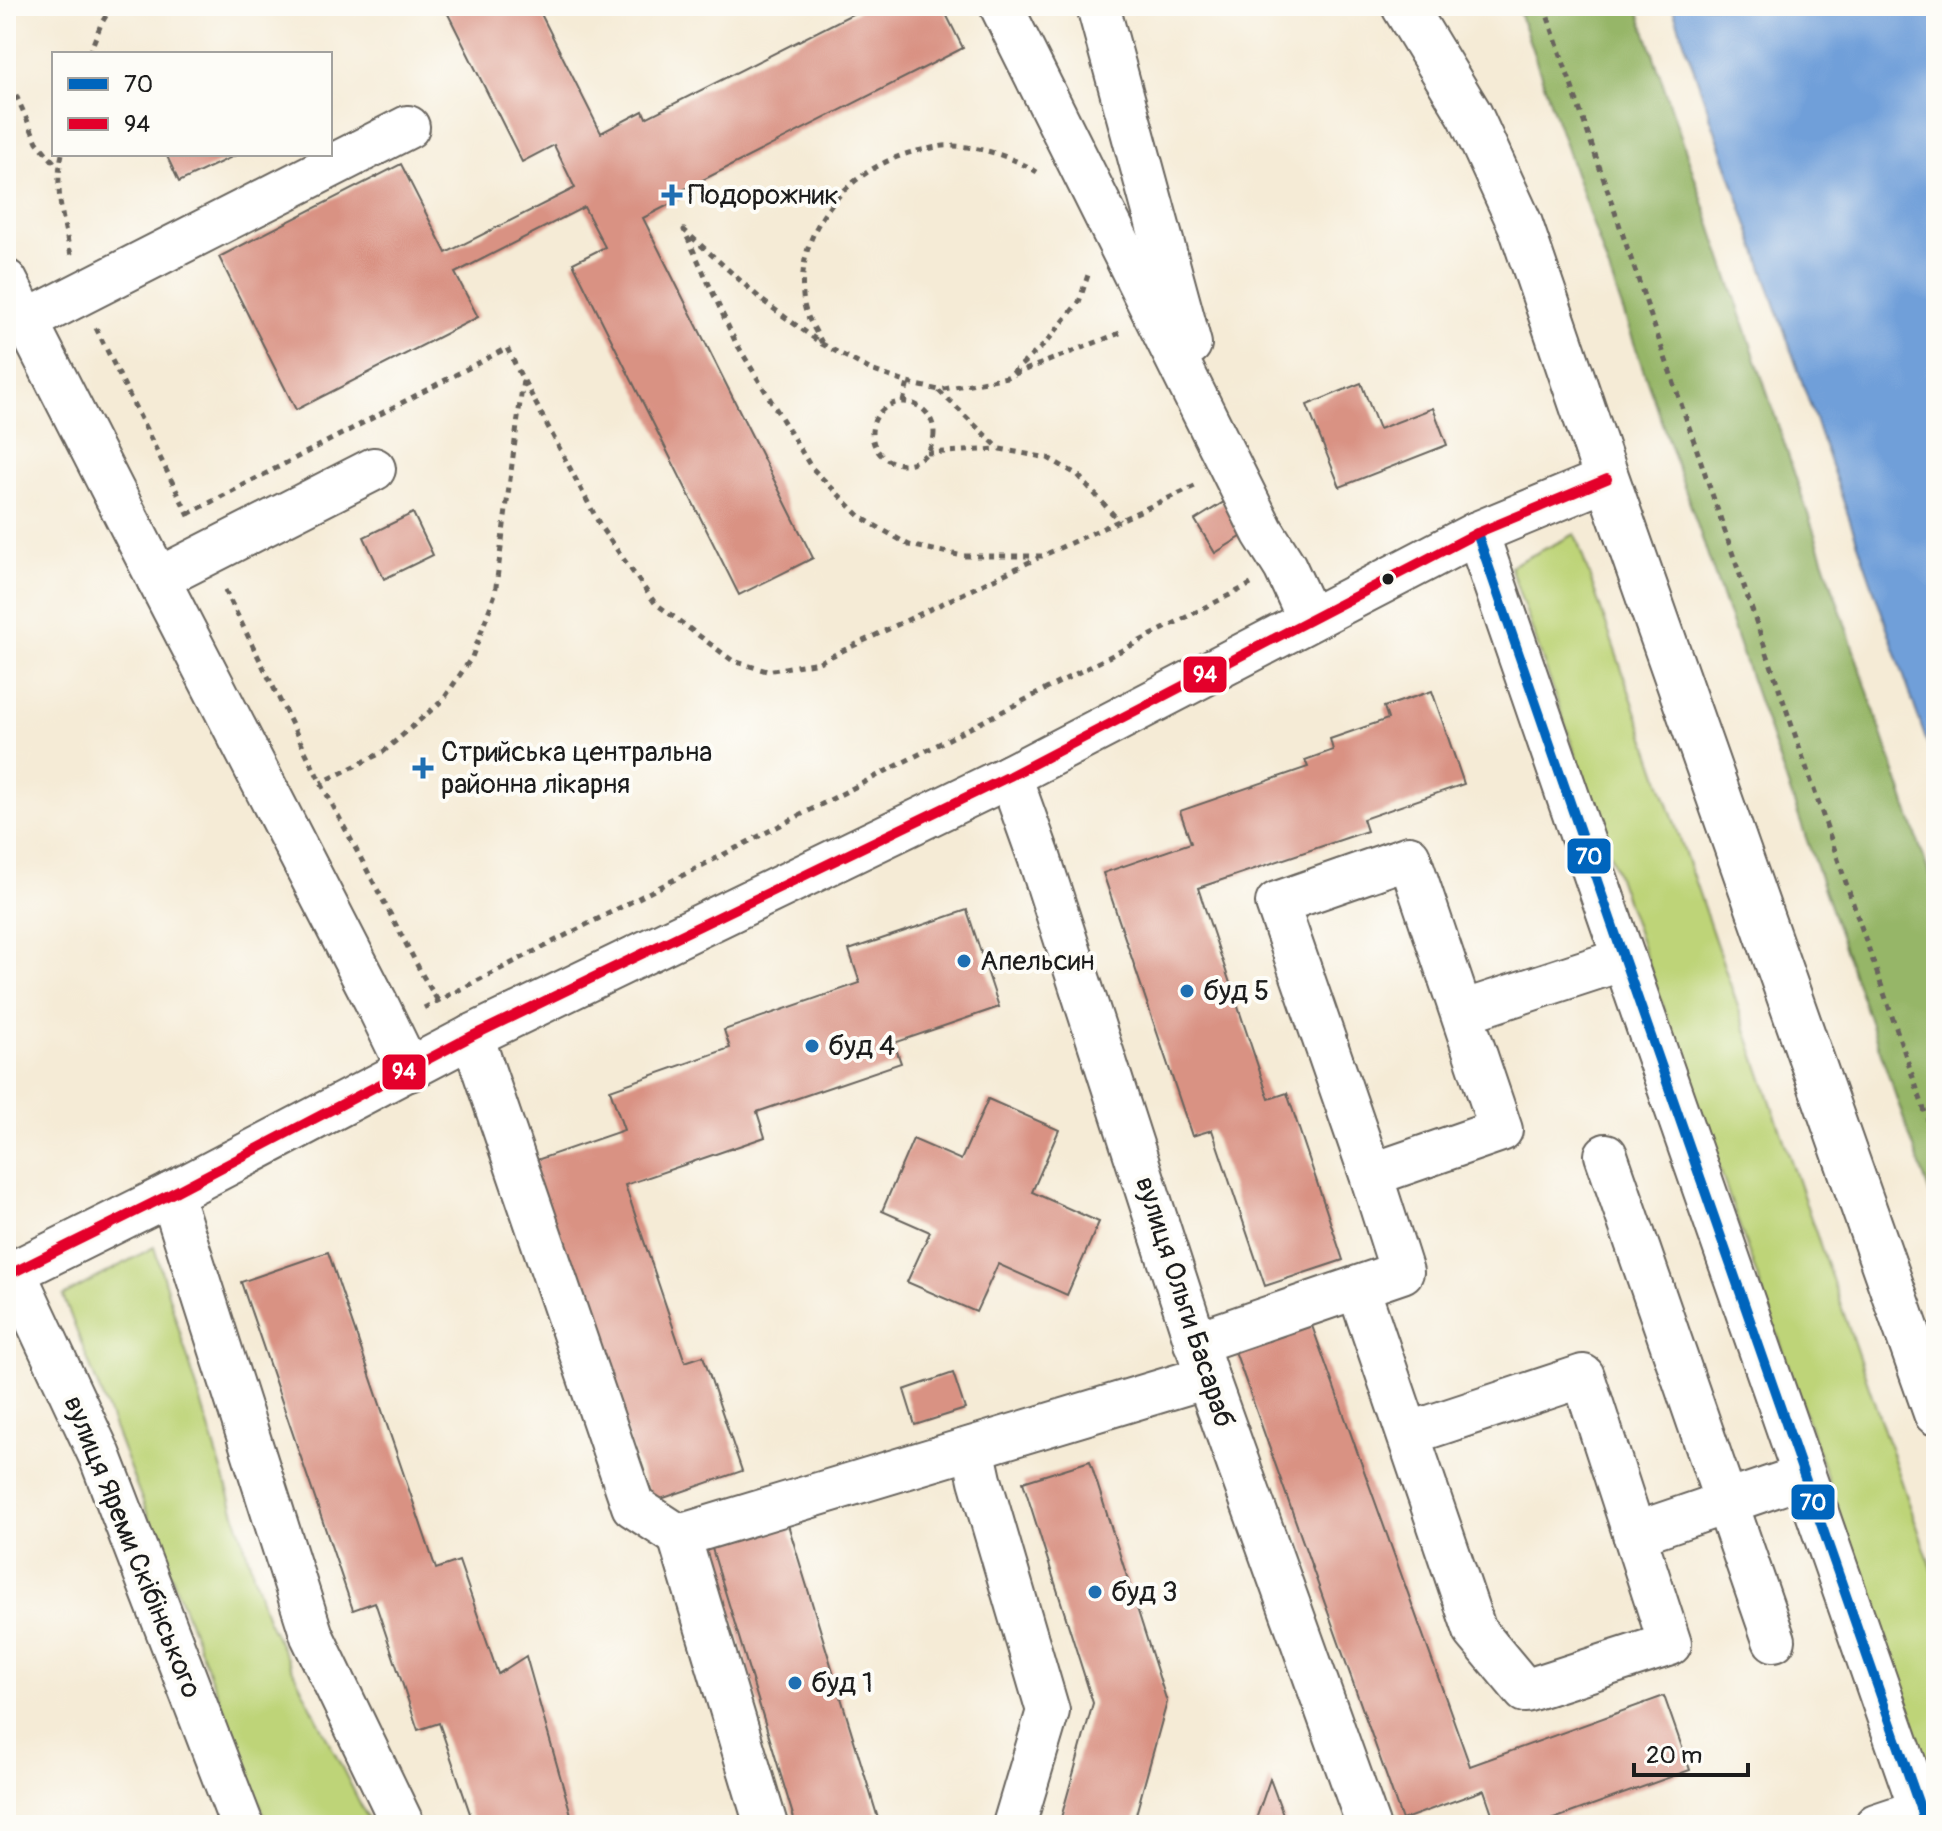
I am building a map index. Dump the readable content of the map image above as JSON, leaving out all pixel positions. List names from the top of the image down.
{
  "streets": {
    "street": ["вулиця Ольги Басараб", "вулиця Яреми Скібінського"]
  },
  "places": {
    "health": ["Подорожник", "Стрийська центральна районна лікарня"],
    "other": [
      "Апельсин",
      "буд 5",
      "буд 4",
      "буд 3",
      "буд 1"
    ]
  },
  "lines": ["transit line 94", "transit line 70"],
  "legend": ["70", "94"],
  "scale_bar": "20 m"
}
